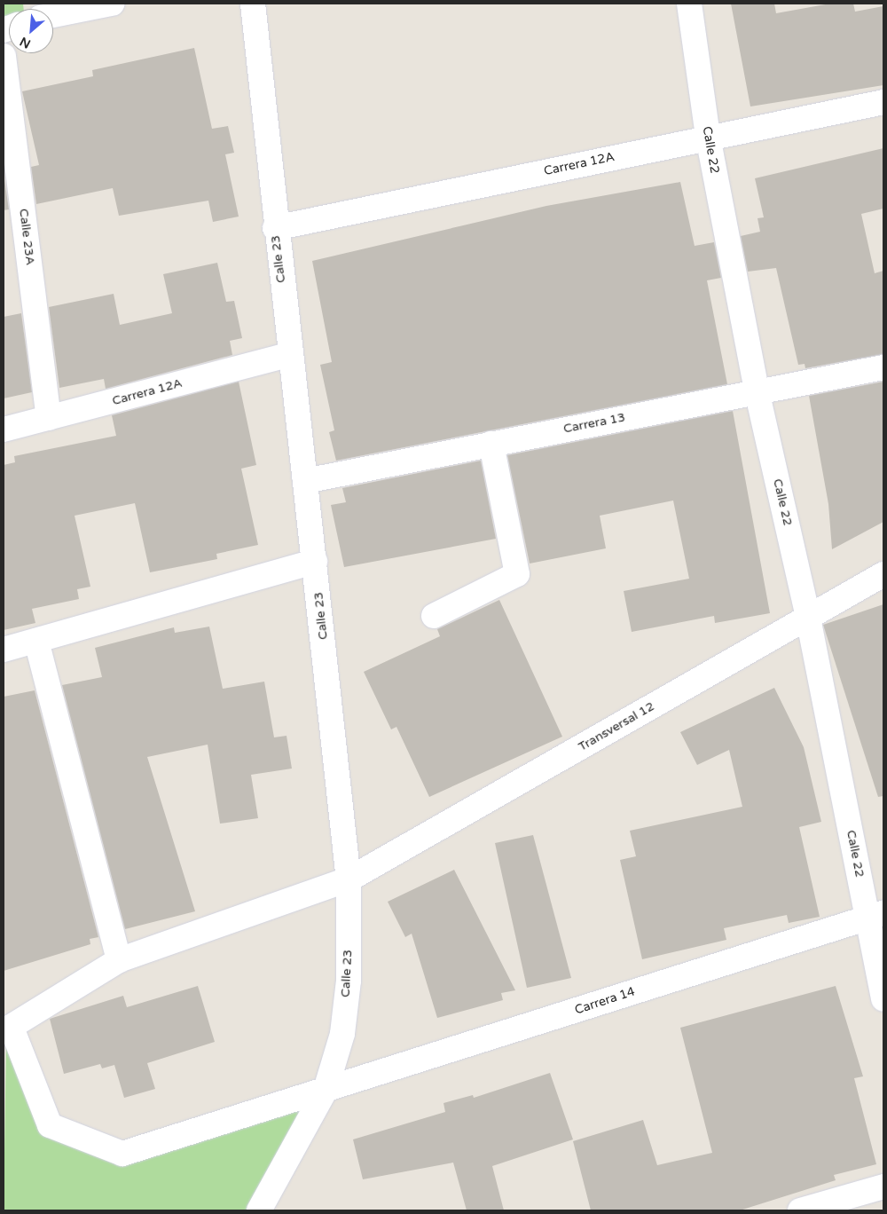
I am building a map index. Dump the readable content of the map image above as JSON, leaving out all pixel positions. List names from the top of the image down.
{
  "streets": {
    "street": [
      "Calle 22",
      "Carrera 12A",
      "Calle 23A",
      "Calle 23",
      "Carrera 13",
      "Transversal 12",
      "Carrera 14"
    ]
  },
  "crossings": [
    ["Calle 22", "Carrera 12A"],
    ["Calle 22", "Carrera 13"],
    ["Calle 22", "Transversal 12"],
    ["Calle 22", "Carrera 14"],
    ["Carrera 12A", "Calle 23A"],
    ["Carrera 12A", "Calle 23"],
    ["Calle 23", "Carrera 13"],
    ["Calle 23", "Transversal 12"],
    ["Calle 23", "Carrera 14"],
    ["Transversal 12", "Carrera 14"]
  ],
  "north": "bottom left"
}
